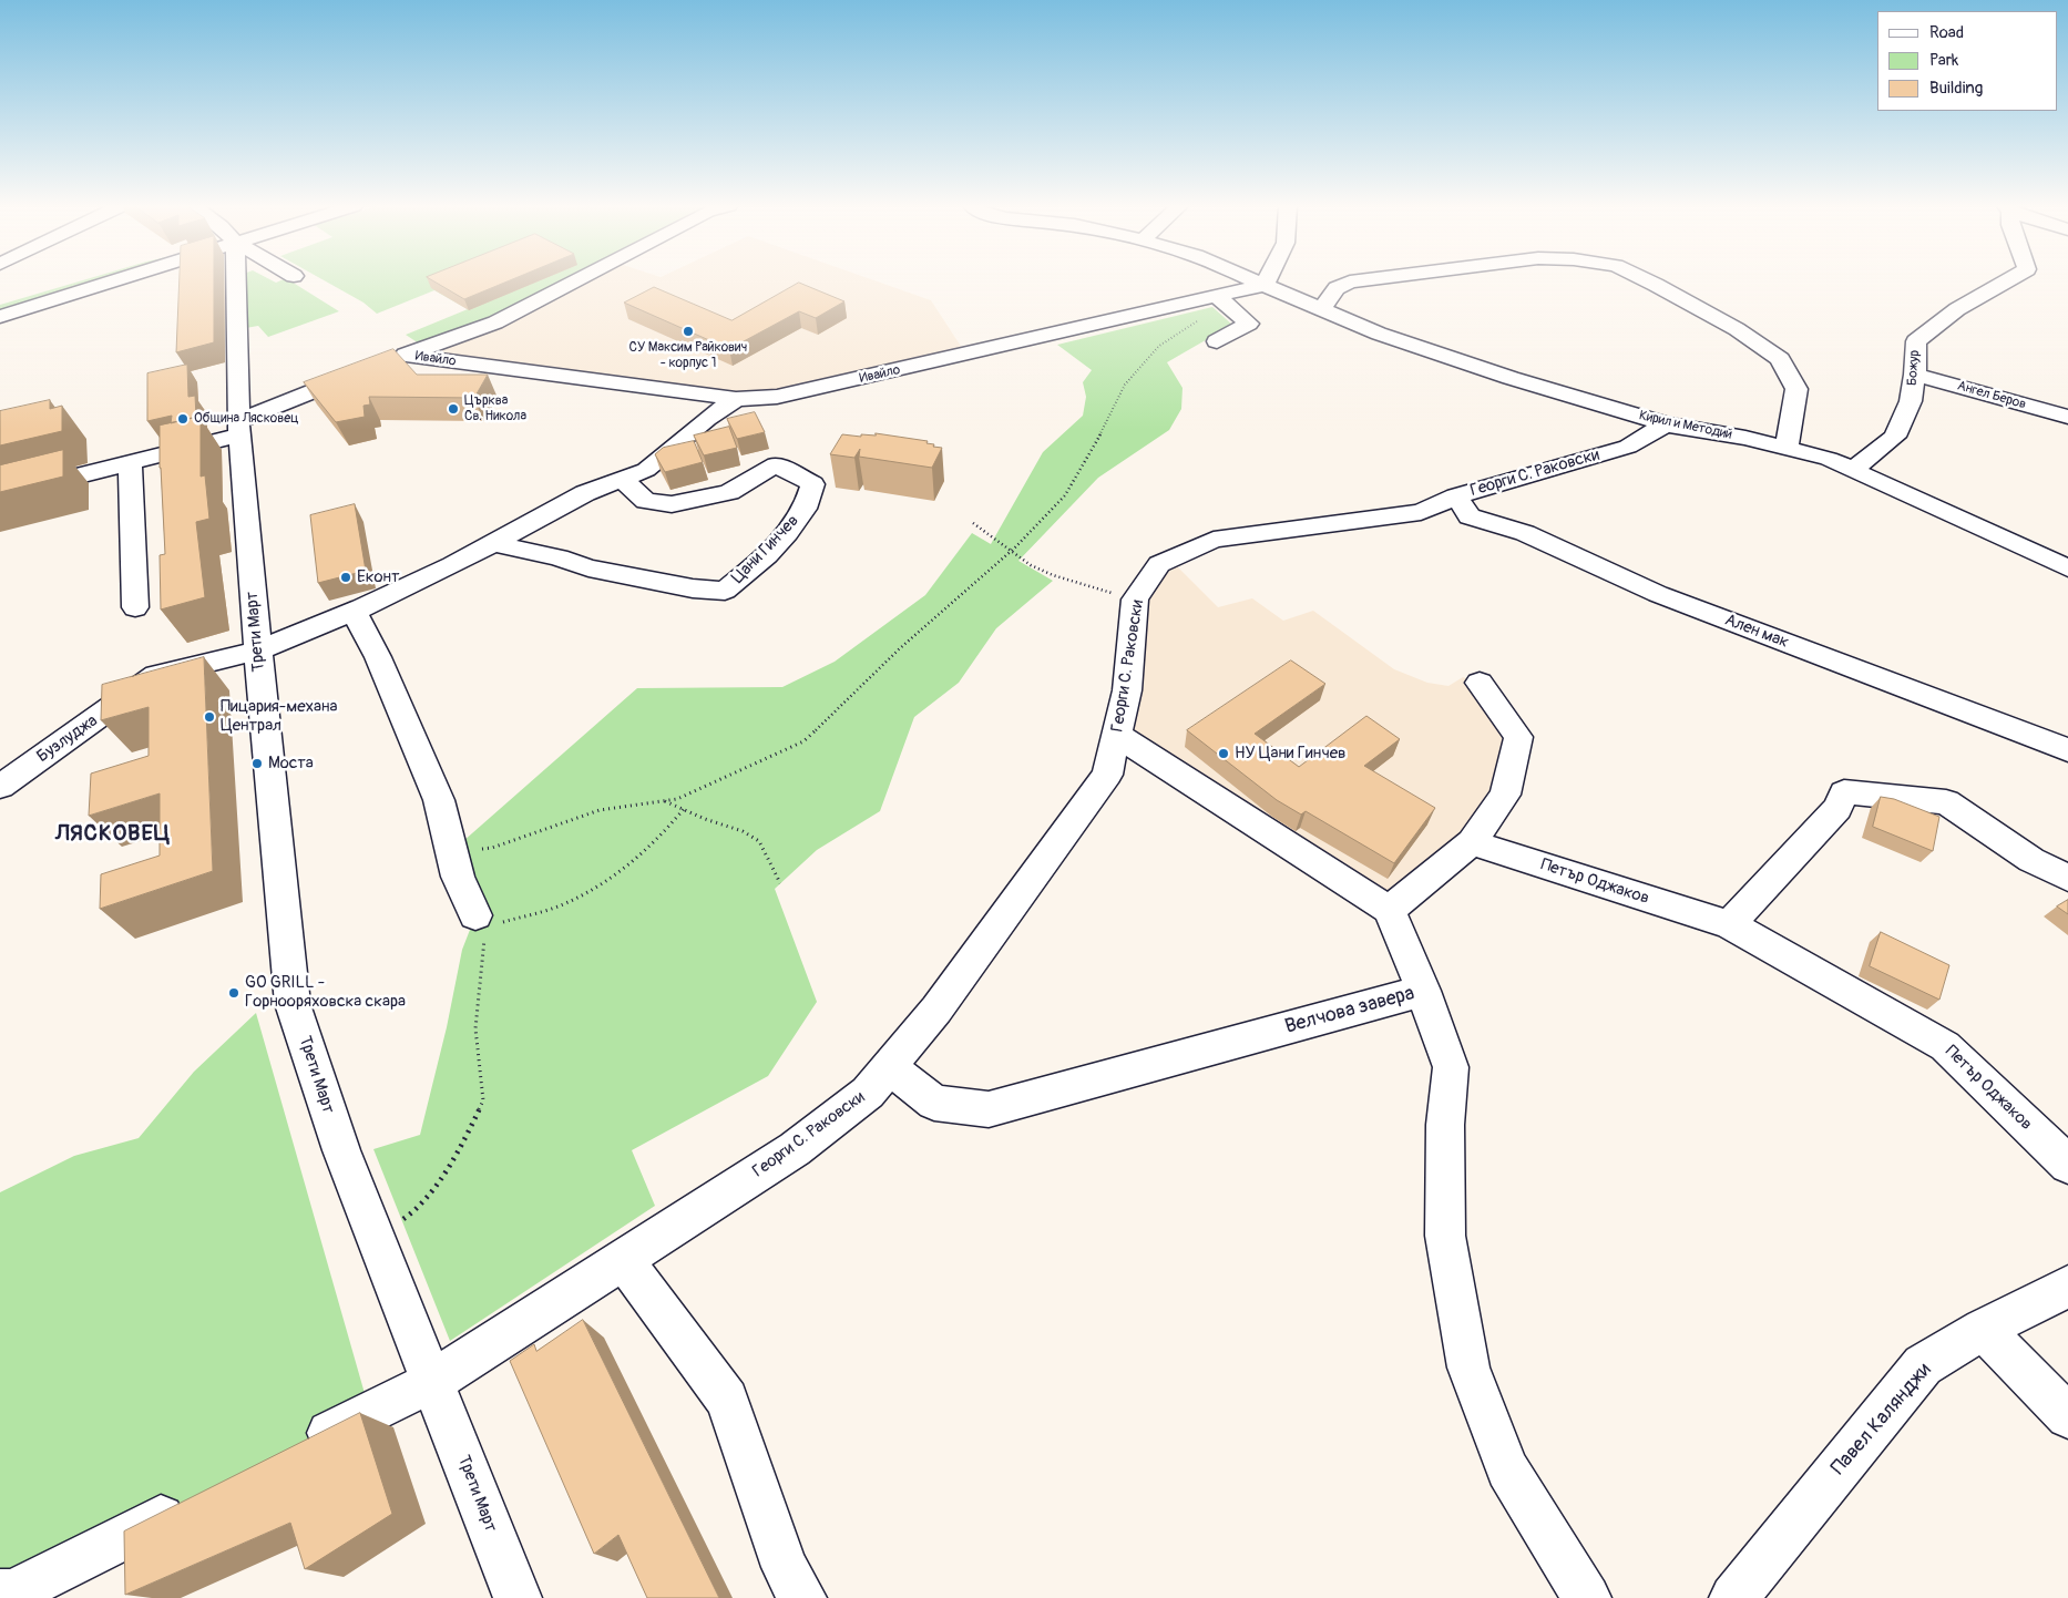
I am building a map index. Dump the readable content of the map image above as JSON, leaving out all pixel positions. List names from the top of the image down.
{
  "streets": {
    "street": [
      "Ивайло",
      "Божур",
      "Ангел Беров",
      "Кирил и Методий",
      "Георги С. Раковски",
      "Цани Гинчев",
      "Трети Март",
      "Ален мак",
      "Бузлуджа",
      "Петър Оджаков",
      "Велчова завера",
      "Павел Калянджи"
    ]
  },
  "crossings": [
    ["Ивайло", "Кирил и Методий"],
    ["Божур", "Ангел Беров"],
    ["Божур", "Кирил и Методий"],
    ["Кирил и Методий", "Георги С. Раковски"],
    ["Георги С. Раковски", "Трети Март"],
    ["Георги С. Раковски", "Ален мак"],
    ["Георги С. Раковски", "Велчова завера"],
    ["Трети Март", "Бузлуджа"]
  ],
  "districts": ["ЛЯСКОВЕЦ"],
  "places": [
    "СУ Максим Райкович - корпус 1",
    "Църква Св. Никола",
    "Община Лясковец",
    "Еконт",
    "Пицария-механа Централ",
    "НУ Цани Гинчев",
    "Моста",
    "GO GRILL - Горнооряховска скара"
  ],
  "legend": ["Road", "Park", "Building"]
}
